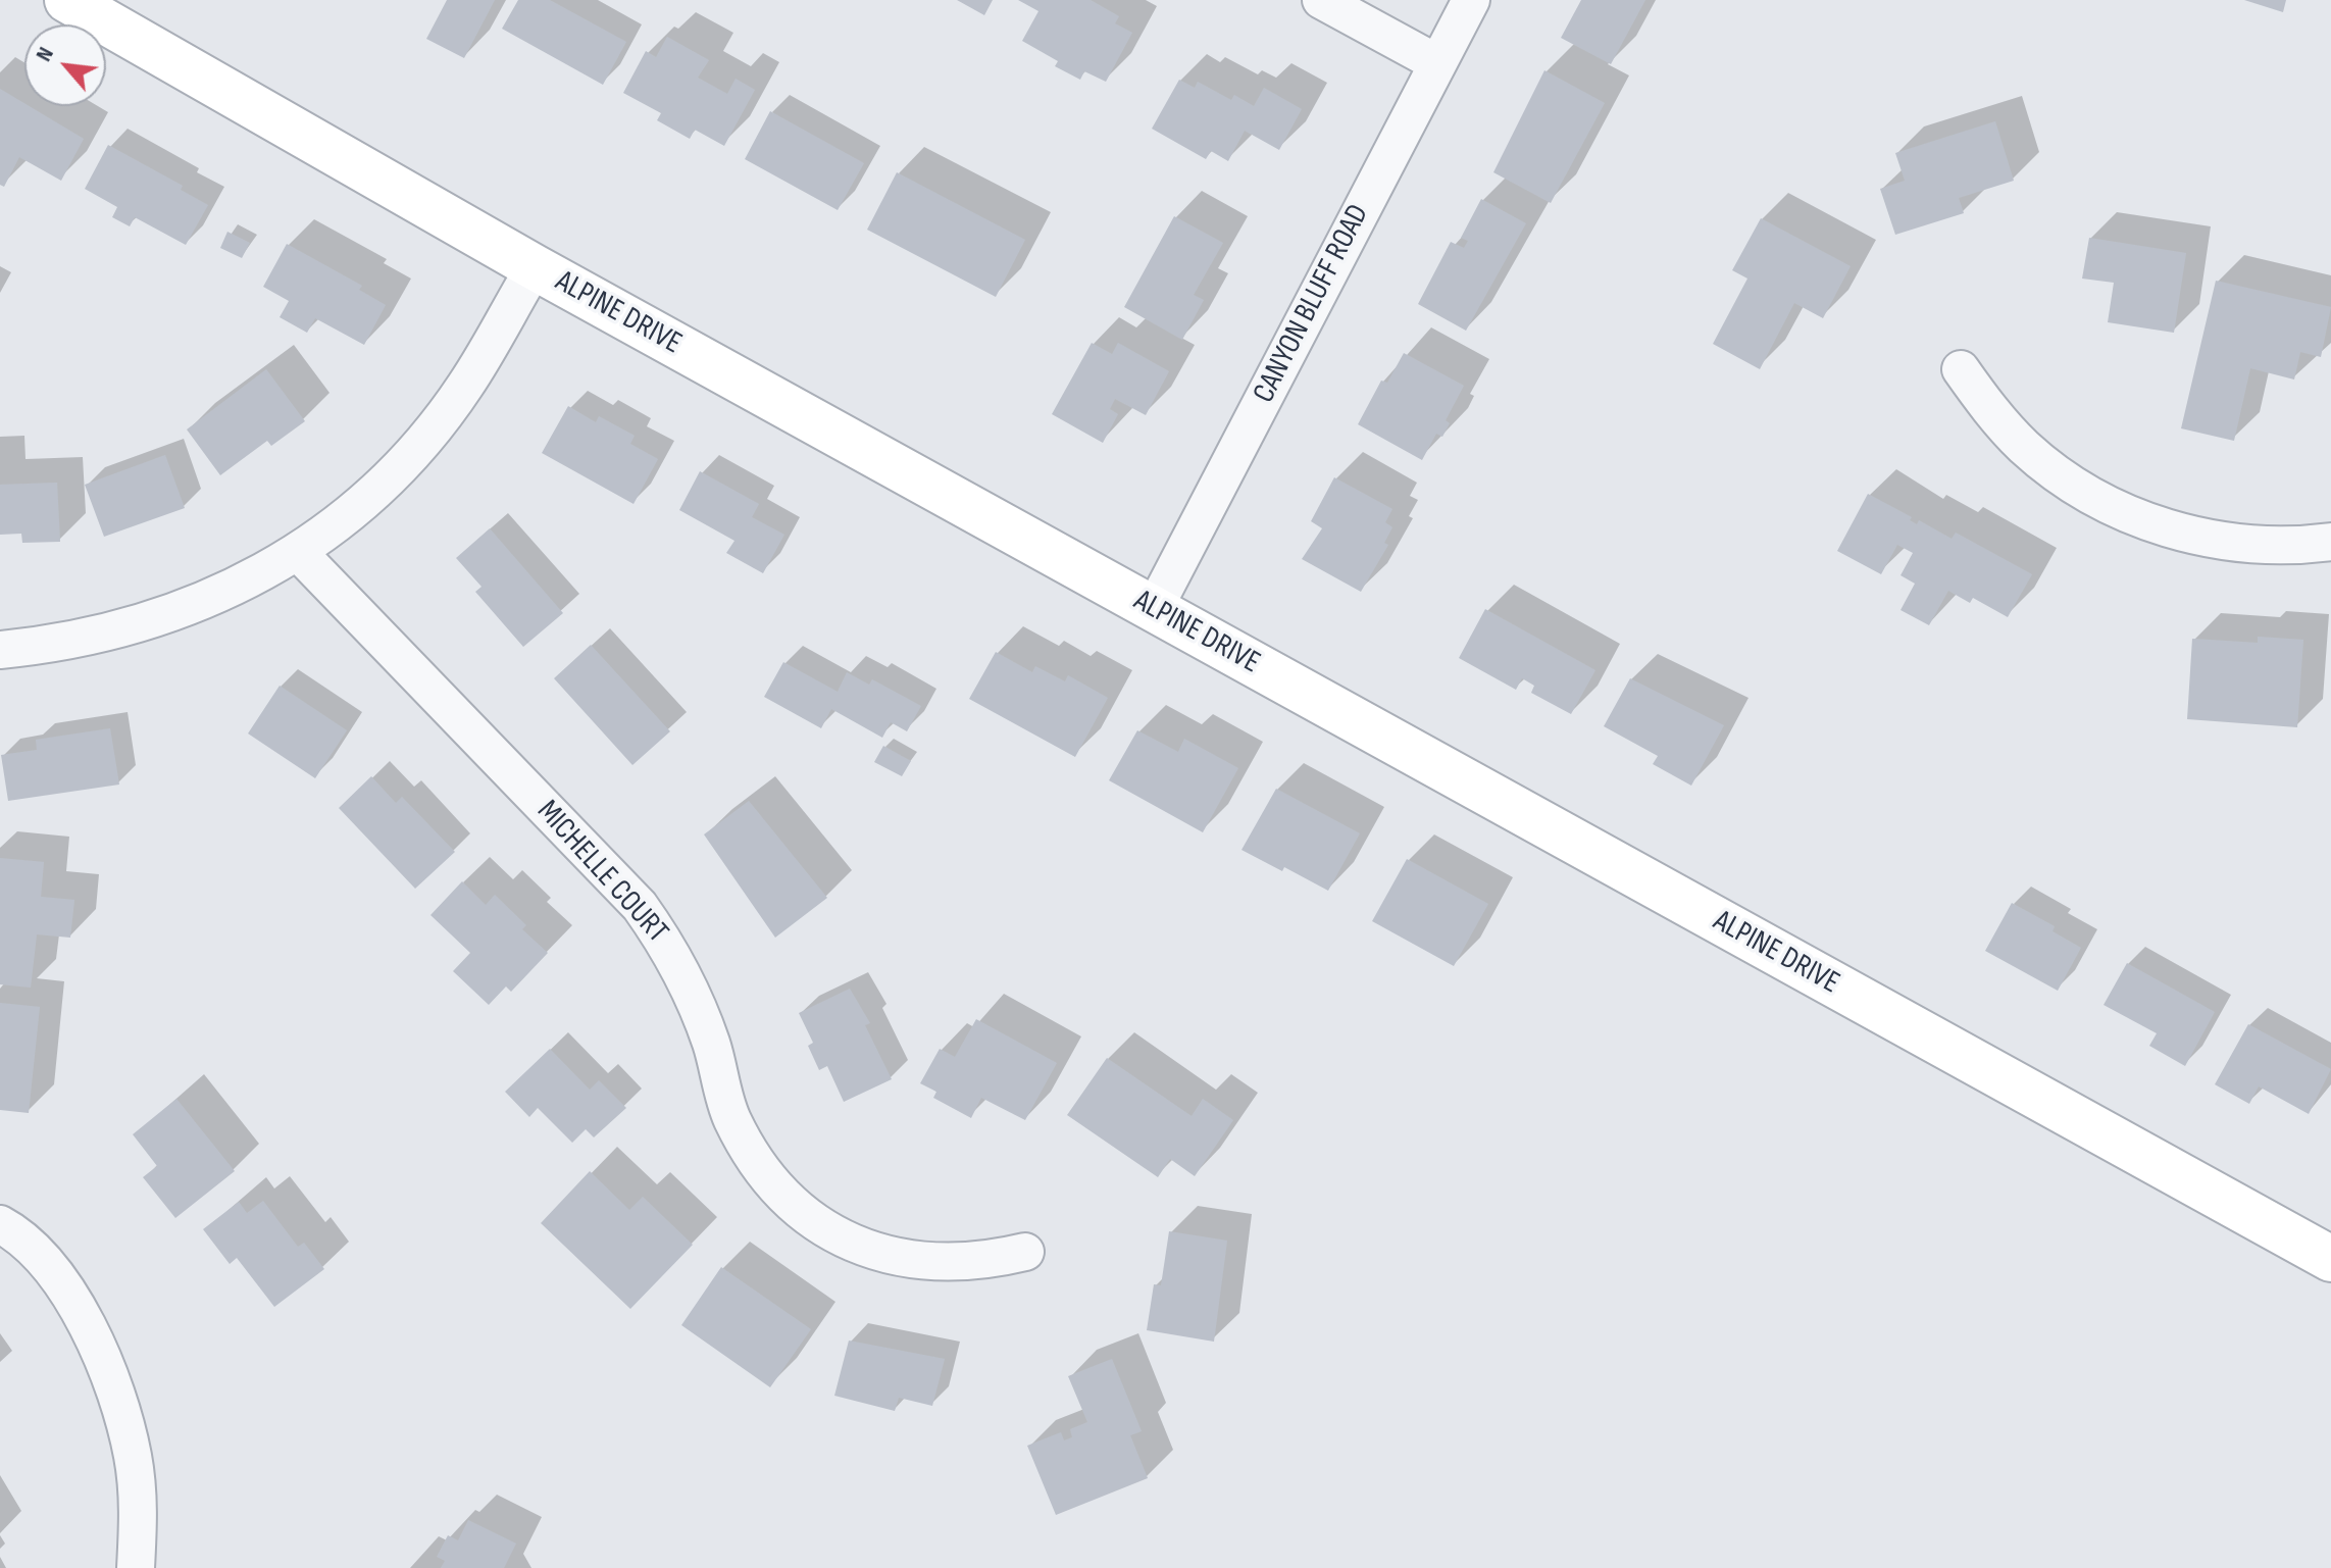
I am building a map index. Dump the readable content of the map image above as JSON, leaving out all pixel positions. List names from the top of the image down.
{
  "streets": {
    "street": ["CANYON BLUFF ROAD", "ALPINE DRIVE", "MICHELLE COURT"]
  },
  "crossings": [
    ["CANYON BLUFF ROAD", "ALPINE DRIVE"]
  ],
  "north": "top left"
}
